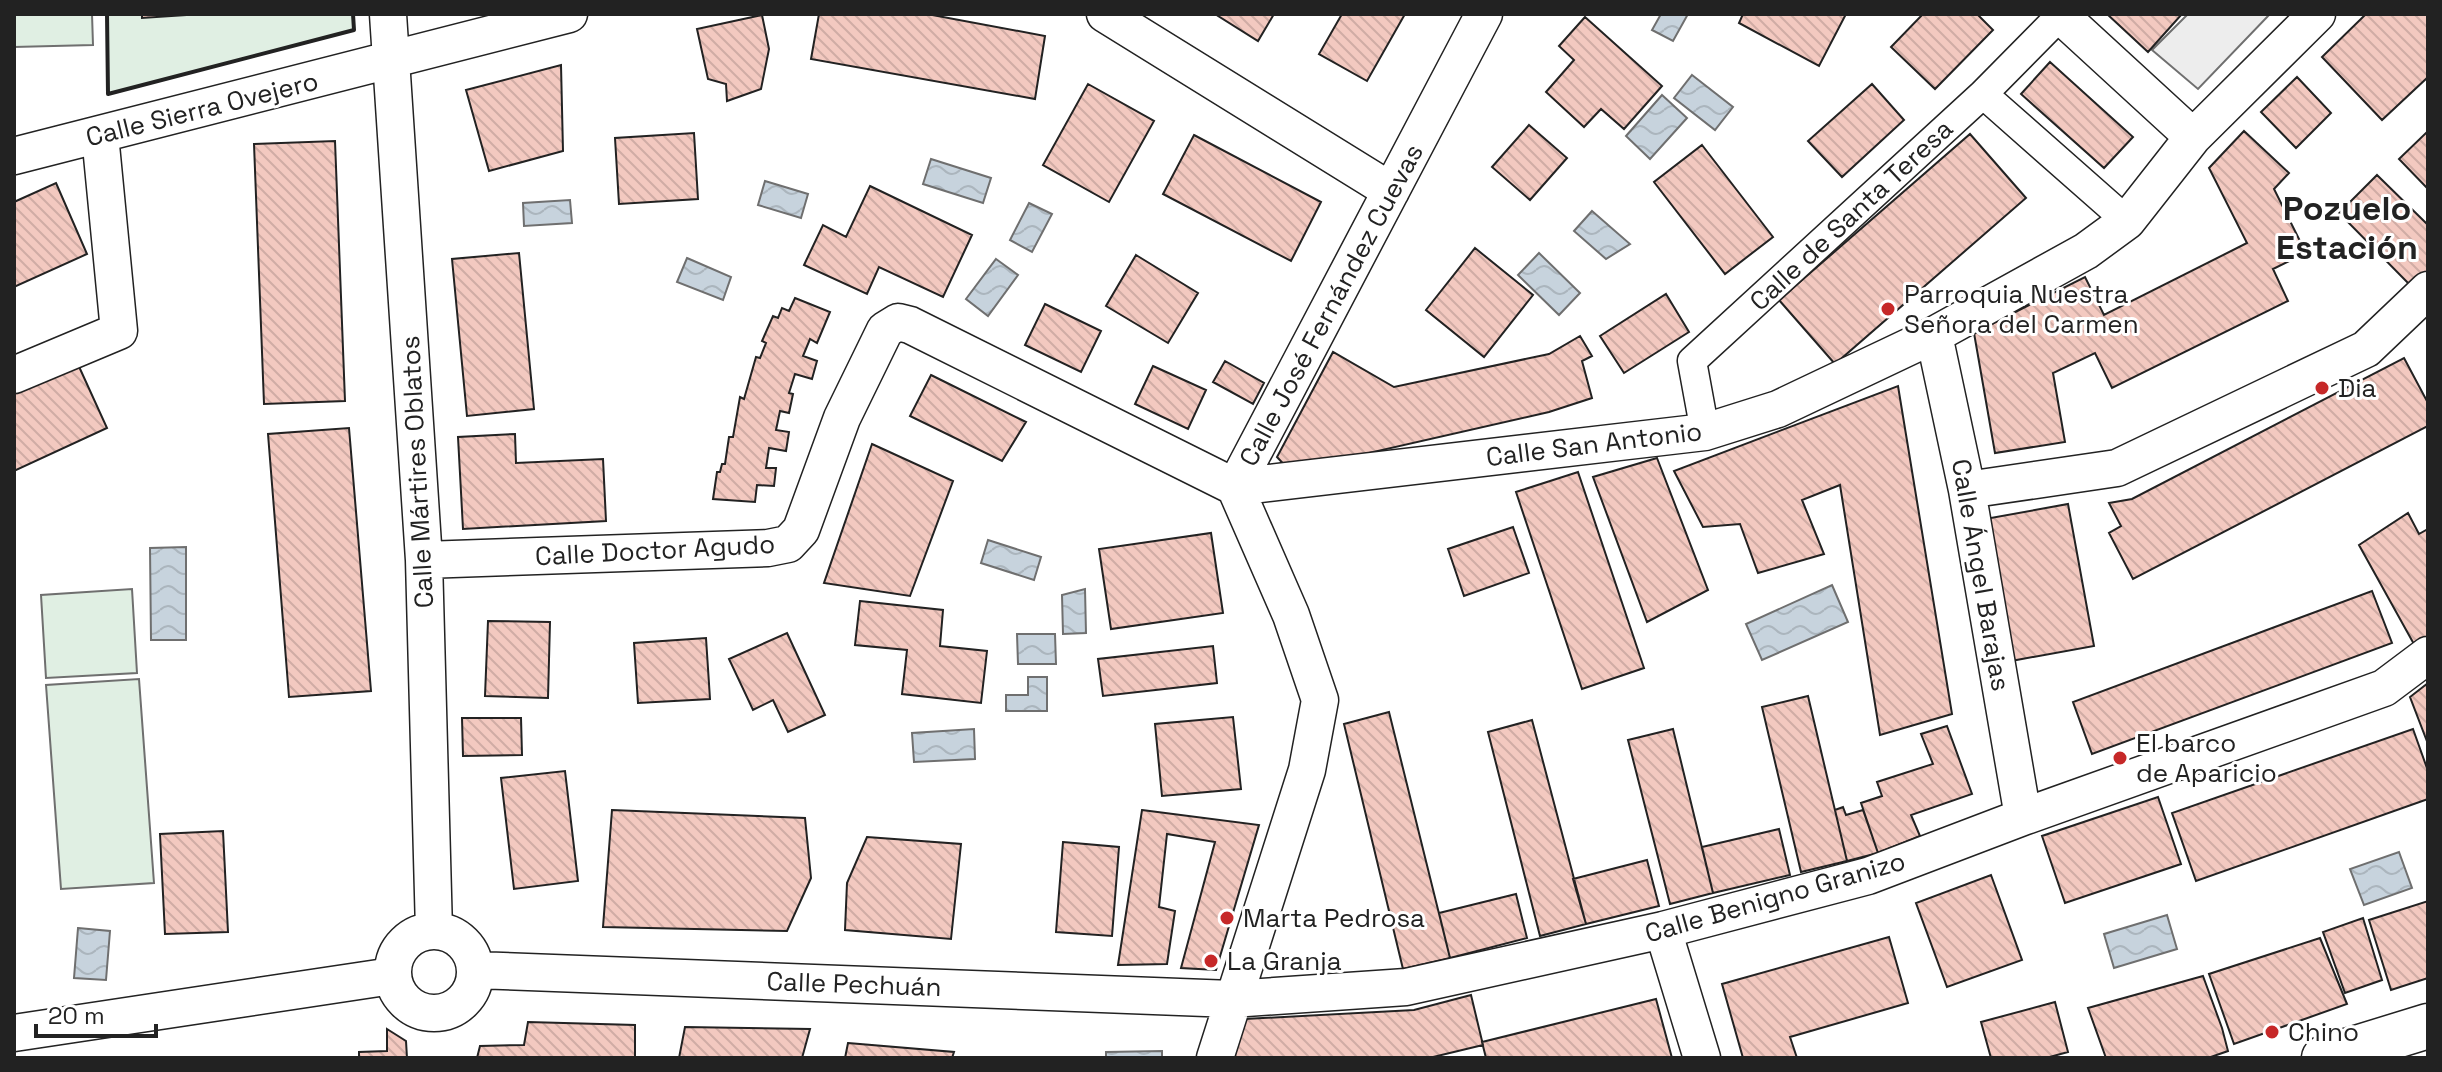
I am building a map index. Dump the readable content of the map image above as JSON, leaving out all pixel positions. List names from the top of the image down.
{
  "streets": {
    "street": [
      "Calle Sierra Ovejero",
      "Calle de Santa Teresa",
      "Calle José Fernández Cuevas",
      "Calle San Antonio",
      "Calle Mártires Oblatos",
      "Calle Doctor Agudo",
      "Calle Ángel Barajas",
      "Calle Benigno Granizo",
      "Calle Pechuán"
    ]
  },
  "crossings": [
    ["Calle Sierra Ovejero", "Calle Mártires Oblatos"],
    ["Calle de Santa Teresa", "Calle San Antonio"],
    ["Calle José Fernández Cuevas", "Calle San Antonio"],
    ["Calle José Fernández Cuevas", "Calle Doctor Agudo"],
    ["Calle José Fernández Cuevas", "Calle Benigno Granizo"],
    ["Calle José Fernández Cuevas", "Calle Pechuán"],
    ["Calle San Antonio", "Calle Doctor Agudo"],
    ["Calle San Antonio", "Calle Ángel Barajas"],
    ["Calle Mártires Oblatos", "Calle Doctor Agudo"],
    ["Calle Mártires Oblatos", "Calle Pechuán"],
    ["Calle Ángel Barajas", "Calle Benigno Granizo"],
    ["Calle Benigno Granizo", "Calle Pechuán"]
  ],
  "districts": ["Pozuelo Estación"],
  "places": [
    "Parroquia Nuestra Señora del Carmen",
    "Dia",
    "El barco de Aparicio",
    "Marta Pedrosa",
    "La Granja",
    "Chino"
  ],
  "scale_bar": "20 m"
}
